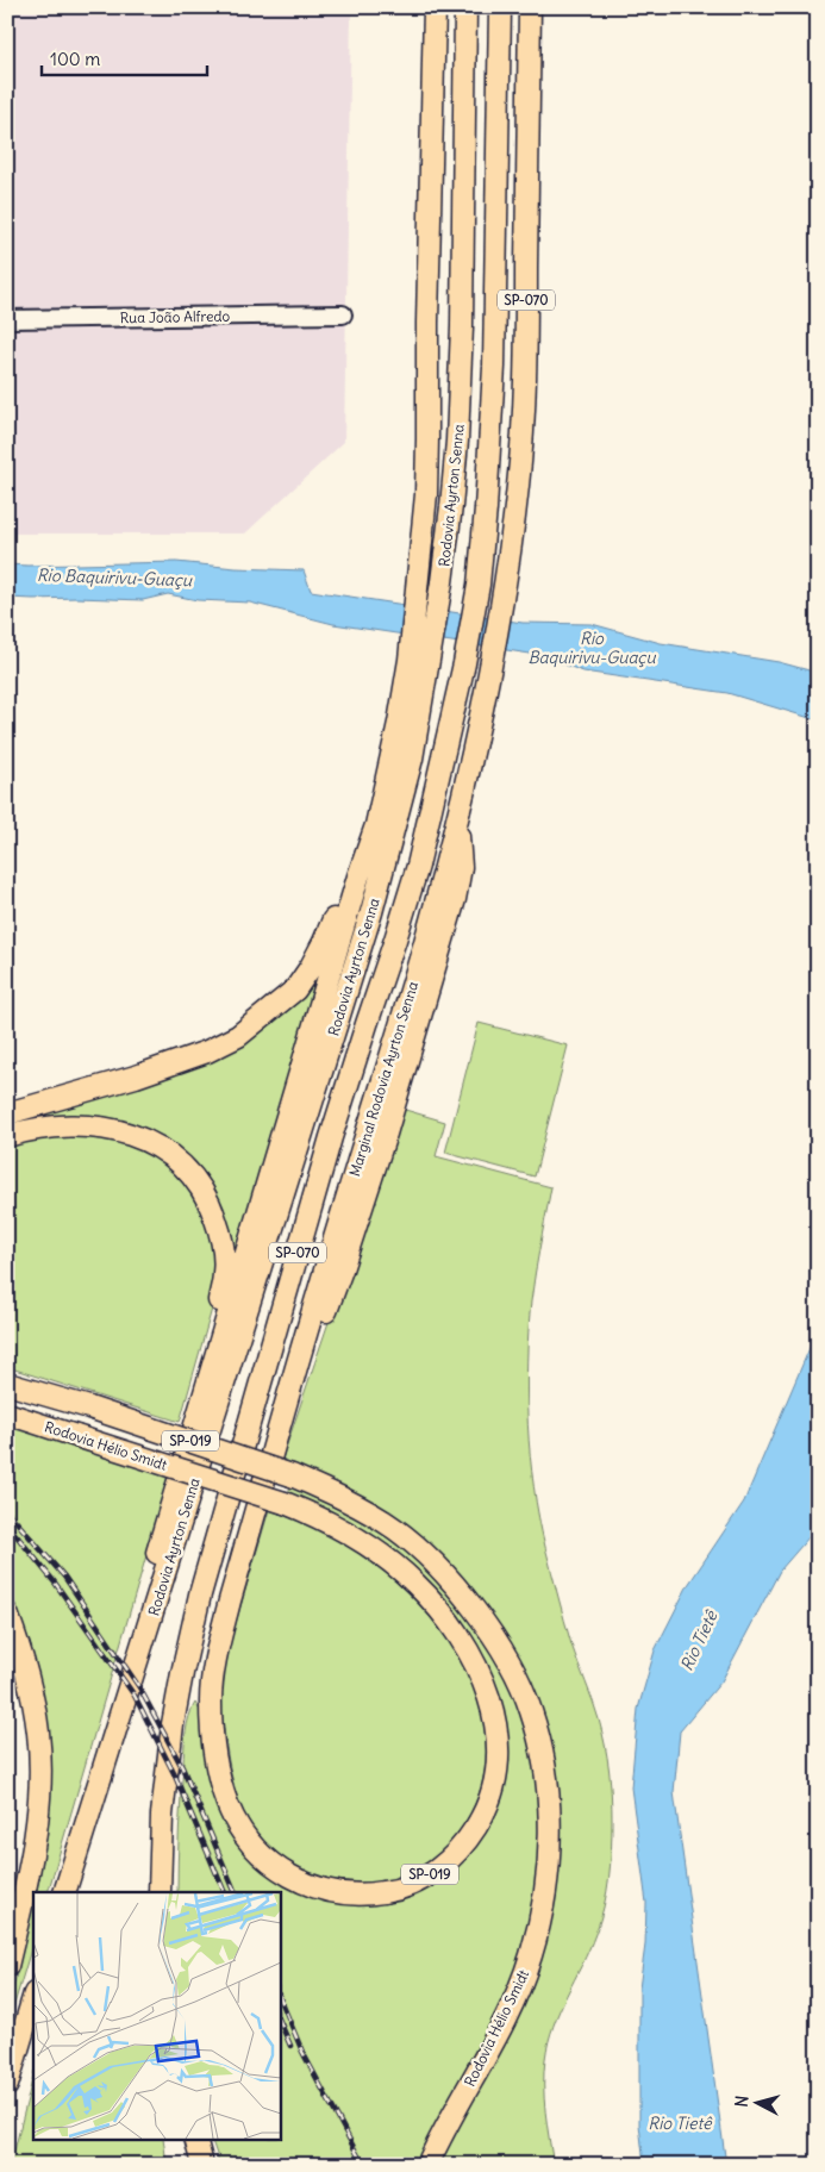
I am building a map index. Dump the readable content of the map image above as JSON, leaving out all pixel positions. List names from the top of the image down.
{
  "streets": {
    "highway": [
      "SP-070",
      "Rodovia Ayrton Senna",
      "Marginal Rodovia Ayrton Senna",
      "SP-019",
      "Rodovia Hélio Smidt"
    ],
    "street": ["Rua João Alfredo"]
  },
  "crossings": [
    ["Marginal Rodovia Ayrton Senna", "Rodovia Hélio Smidt"]
  ],
  "water": ["Rio Baquirivu-Guaçu", "Rio Tietê"],
  "scale_bar": "100 m",
  "north": "left"
}
